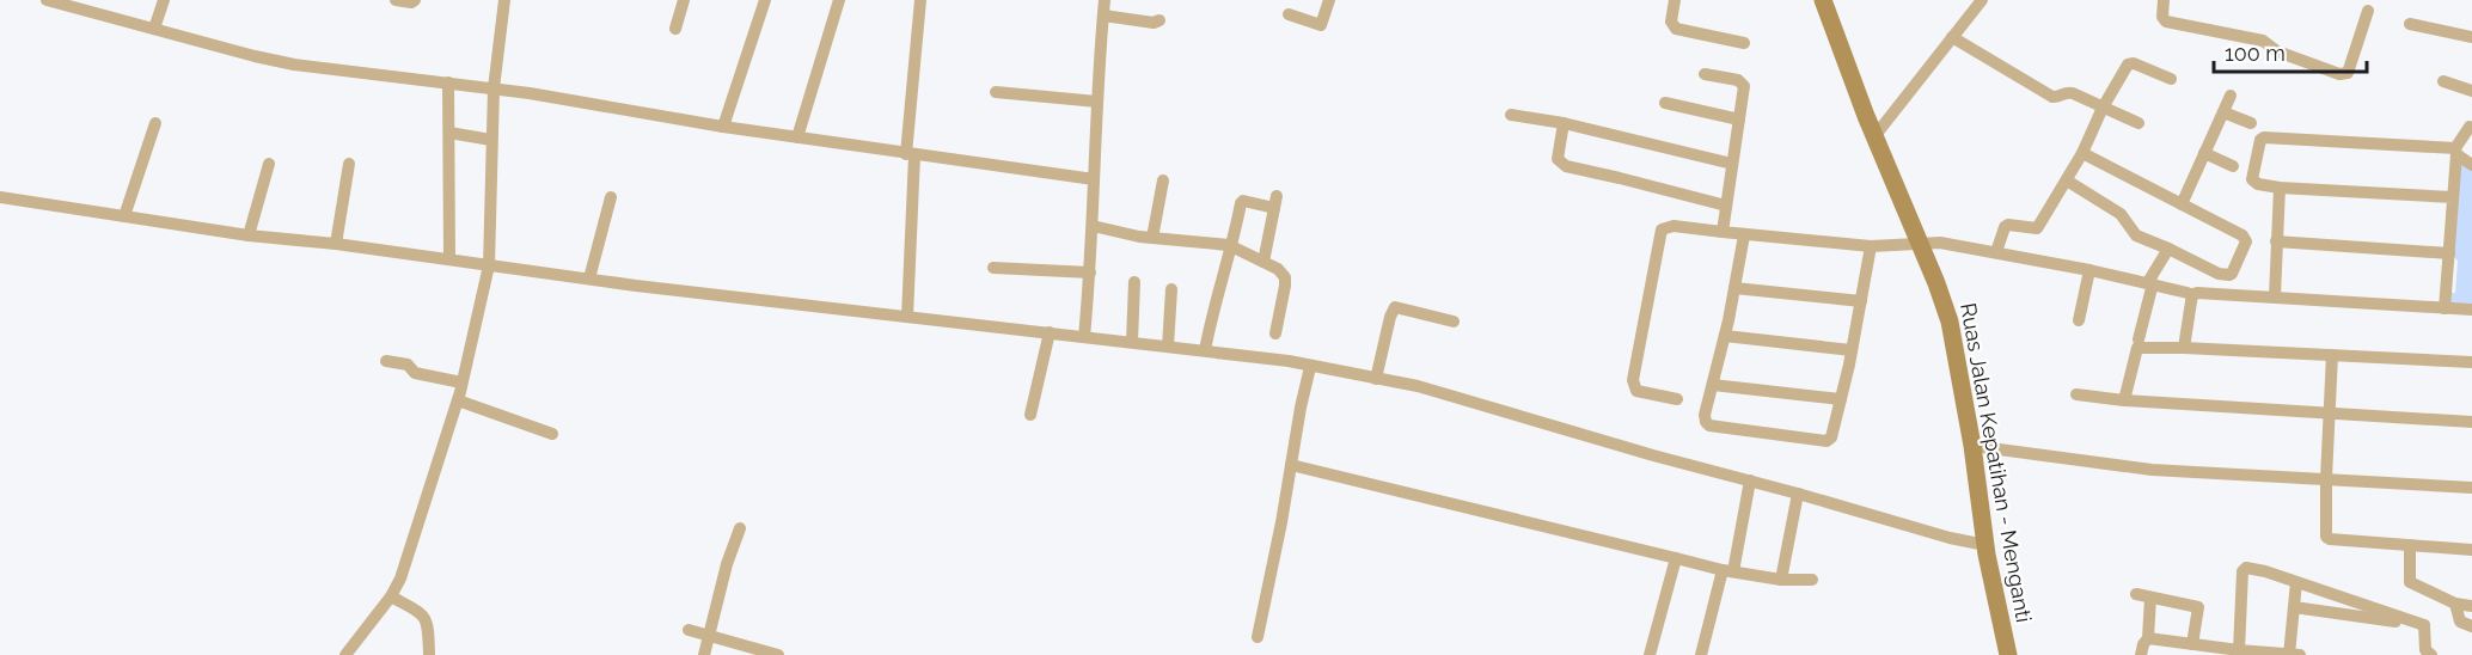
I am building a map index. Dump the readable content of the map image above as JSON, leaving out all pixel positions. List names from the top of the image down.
{
  "streets": {
    "main road": ["Ruas Jalan Kepatihan - Menganti"]
  },
  "scale_bar": "100 m"
}
